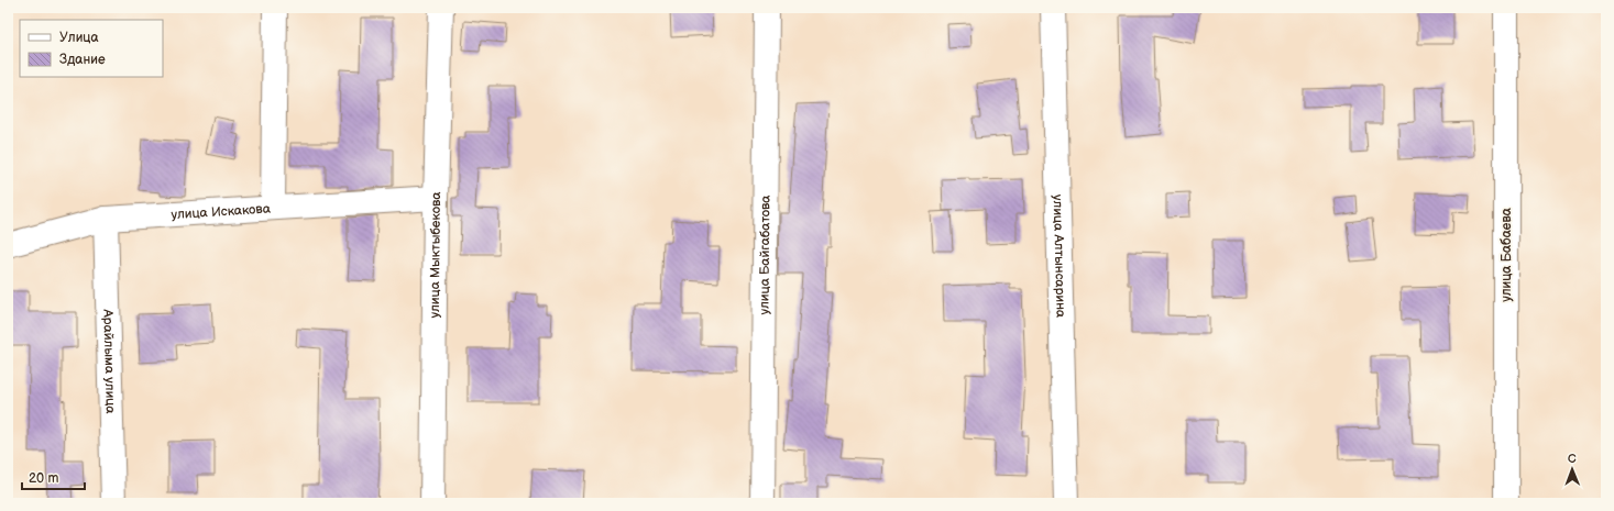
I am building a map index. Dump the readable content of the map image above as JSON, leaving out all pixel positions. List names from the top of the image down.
{
  "streets": {
    "street": [
      "улица Искакова",
      "улица Мыктыбекова",
      "улица Байгабатова",
      "улица Алтынсарина",
      "улица Бабаева",
      "Арайлыма улица"
    ]
  },
  "crossings": [
    ["улица Искакова", "улица Мыктыбекова"],
    ["улица Искакова", "Арайлыма улица"]
  ],
  "legend": ["Улица", "Здание"],
  "scale_bar": "20 m",
  "north": "top"
}
